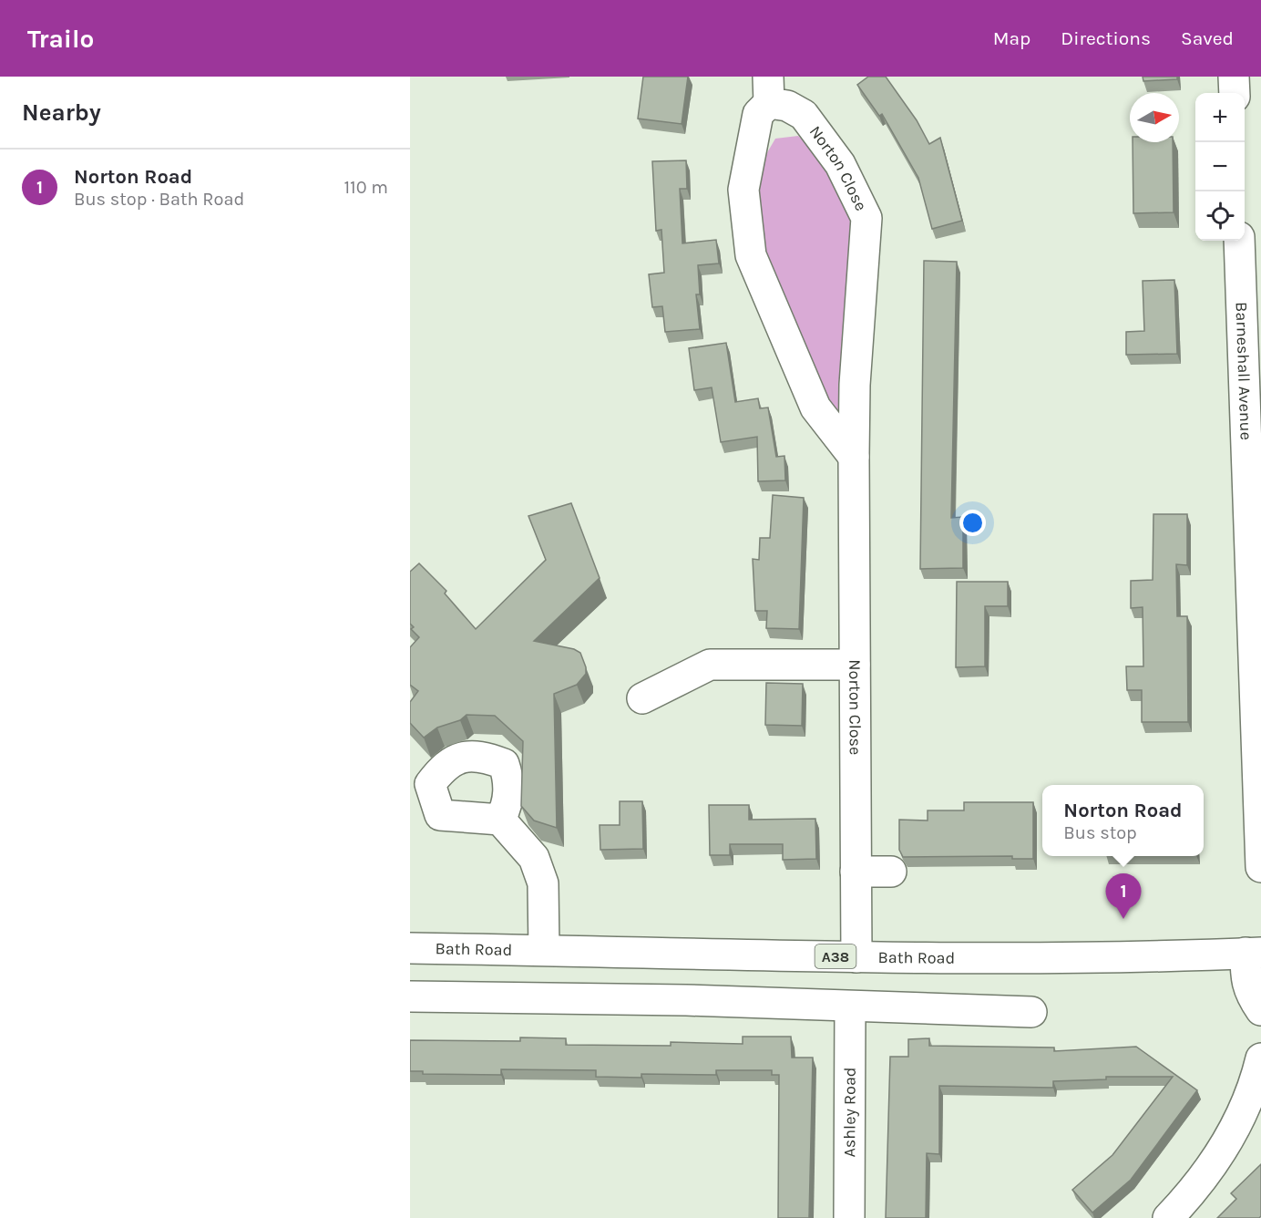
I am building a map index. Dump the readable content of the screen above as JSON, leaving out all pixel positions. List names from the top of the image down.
{
  "streets": {
    "street": [
      "Norton Close",
      "Barneshall Avenue",
      "Bath Road",
      "A38",
      "Ashley Road"
    ]
  },
  "crossings": [
    ["Norton Close", "Bath Road"]
  ],
  "north": "right",
  "page": {
    "header": "Trailo",
    "nav": ["Map", "Directions", "Saved"],
    "heading": "Nearby",
    "map_buttons": ["+", "−"],
    "list": [
      {
        "mark": "1",
        "name": "Norton Road",
        "note": "Bus stop · Bath Road",
        "value": "110 m"
      }
    ],
    "popup": ["Norton Road", "Bus stop"],
    "pins": "1"
  }
}
